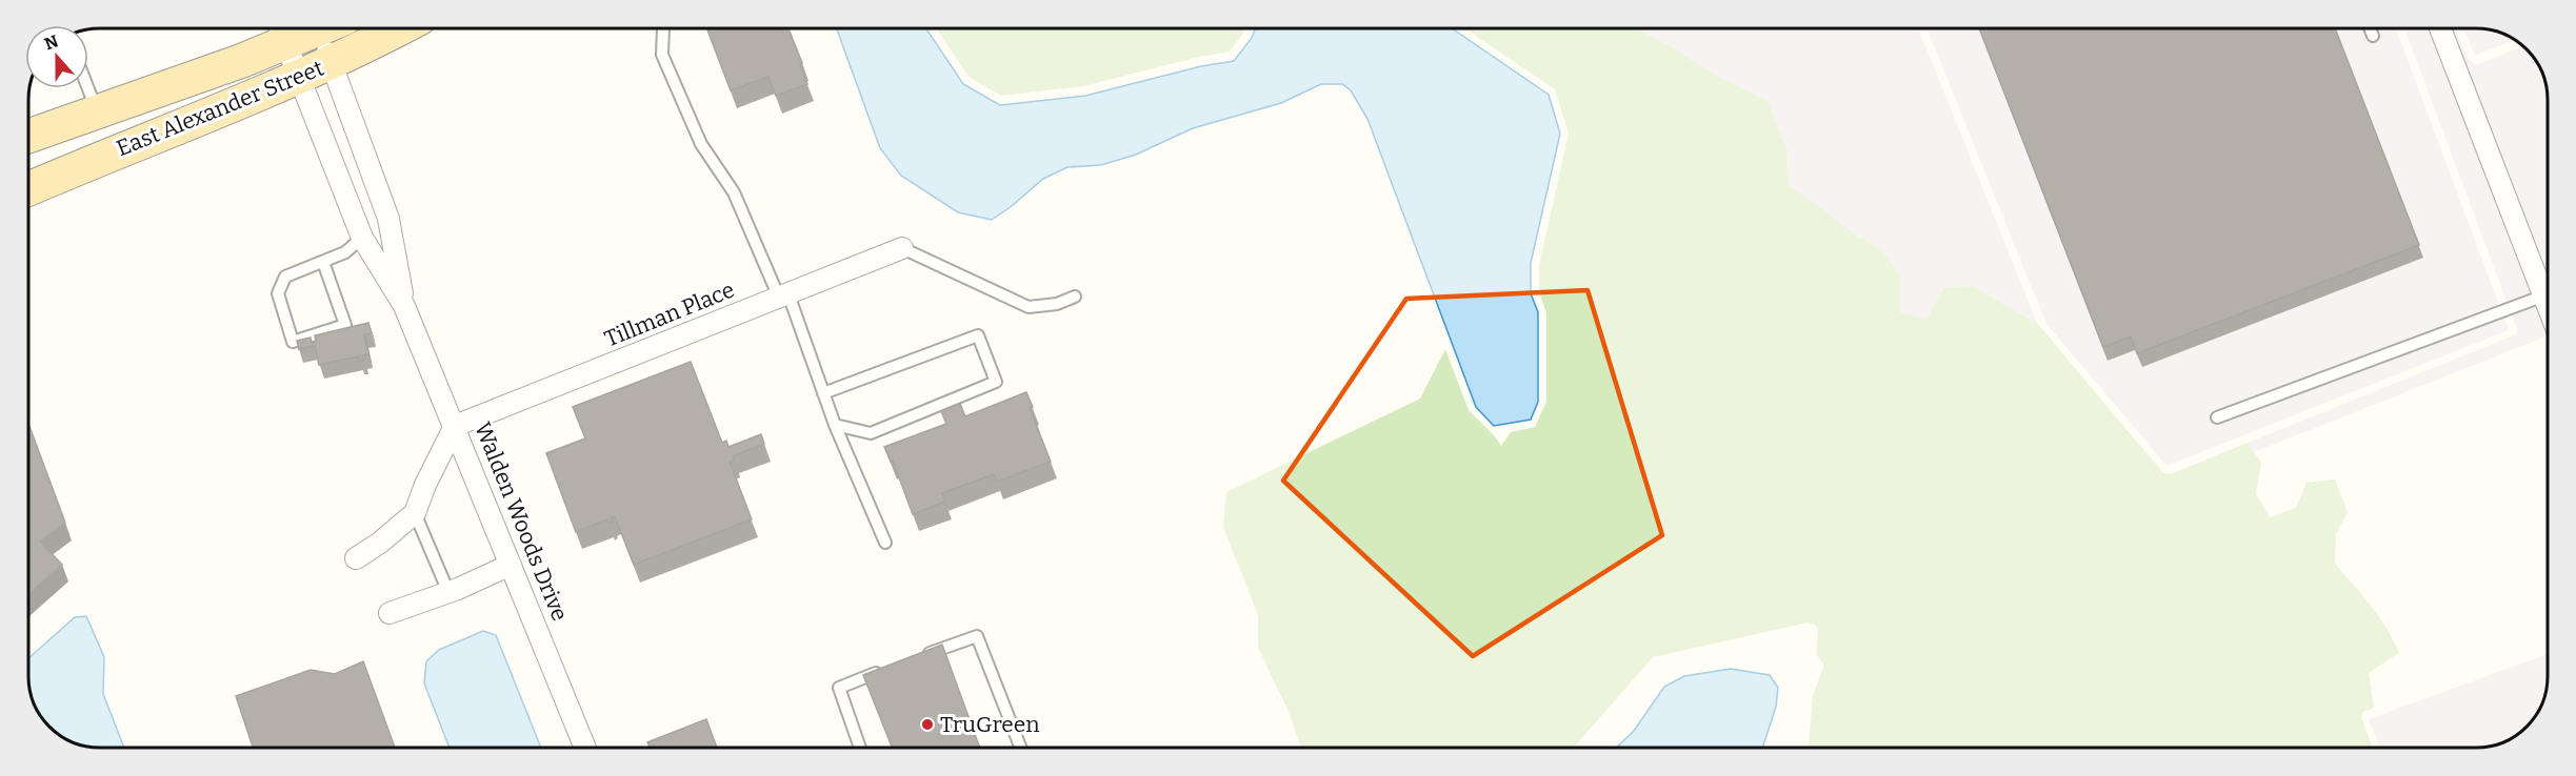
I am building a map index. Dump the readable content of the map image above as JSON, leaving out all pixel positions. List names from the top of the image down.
{
  "streets": {
    "main road": ["East Alexander Street"],
    "street": ["Tillman Place", "Walden Woods Drive"]
  },
  "crossings": [
    ["East Alexander Street", "Walden Woods Drive"],
    ["Tillman Place", "Walden Woods Drive"]
  ],
  "places": ["TruGreen"],
  "north": "top"
}
